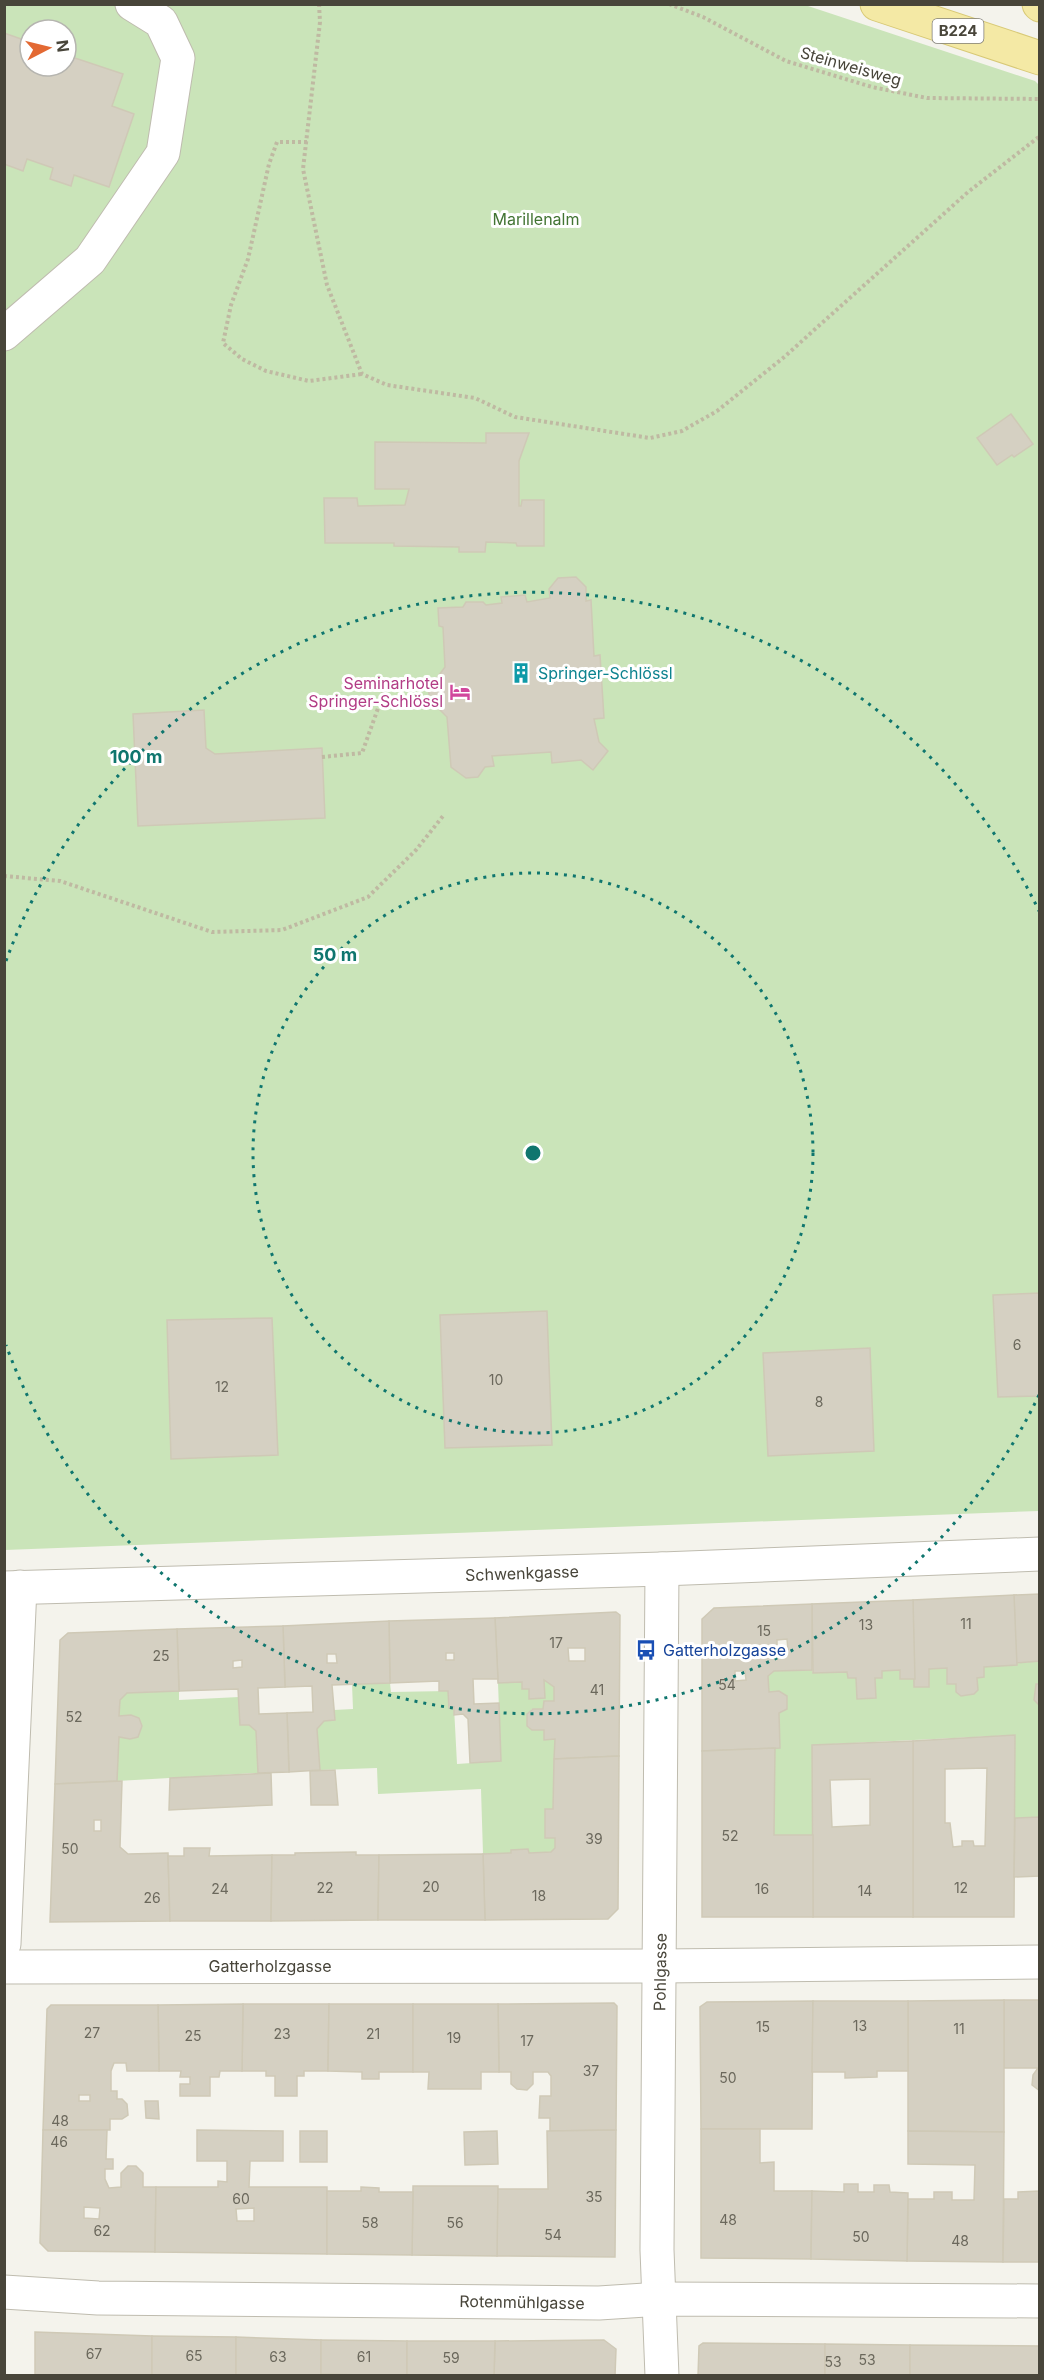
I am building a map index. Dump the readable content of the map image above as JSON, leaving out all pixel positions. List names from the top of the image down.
{
  "streets": {
    "main road": ["B224"],
    "street": [
      "Schwenkgasse",
      "Gatterholzgasse",
      "Pohlgasse",
      "Rotenmühlgasse"
    ],
    "path": ["Steinweisweg"]
  },
  "crossings": [
    ["Schwenkgasse", "Pohlgasse"],
    ["Gatterholzgasse", "Pohlgasse"],
    ["Pohlgasse", "Rotenmühlgasse"]
  ],
  "parks": ["Marillenalm"],
  "places": {
    "building": ["Springer-Schlössl"],
    "hotel": ["Seminarhotel Springer-Schlössl"],
    "bus stop": ["Gatterholzgasse"]
  },
  "house_numbers": [
    "6",
    "10",
    "12",
    "8",
    "11",
    "13",
    "15",
    "17",
    "25",
    "54",
    "41",
    "52",
    "52",
    "39",
    "50",
    "20",
    "22",
    "12",
    "24",
    "16",
    "14",
    "18",
    "26",
    "13",
    "15",
    "11",
    "27",
    "23",
    "21",
    "25",
    "19",
    "17",
    "37",
    "50",
    "48",
    "46",
    "35",
    "60",
    "48",
    "58",
    "56",
    "62",
    "54",
    "50",
    "48",
    "67",
    "65",
    "63",
    "61",
    "59",
    "53",
    "53"
  ],
  "north": "right",
  "rings": ["100 m", "50 m"]
}
